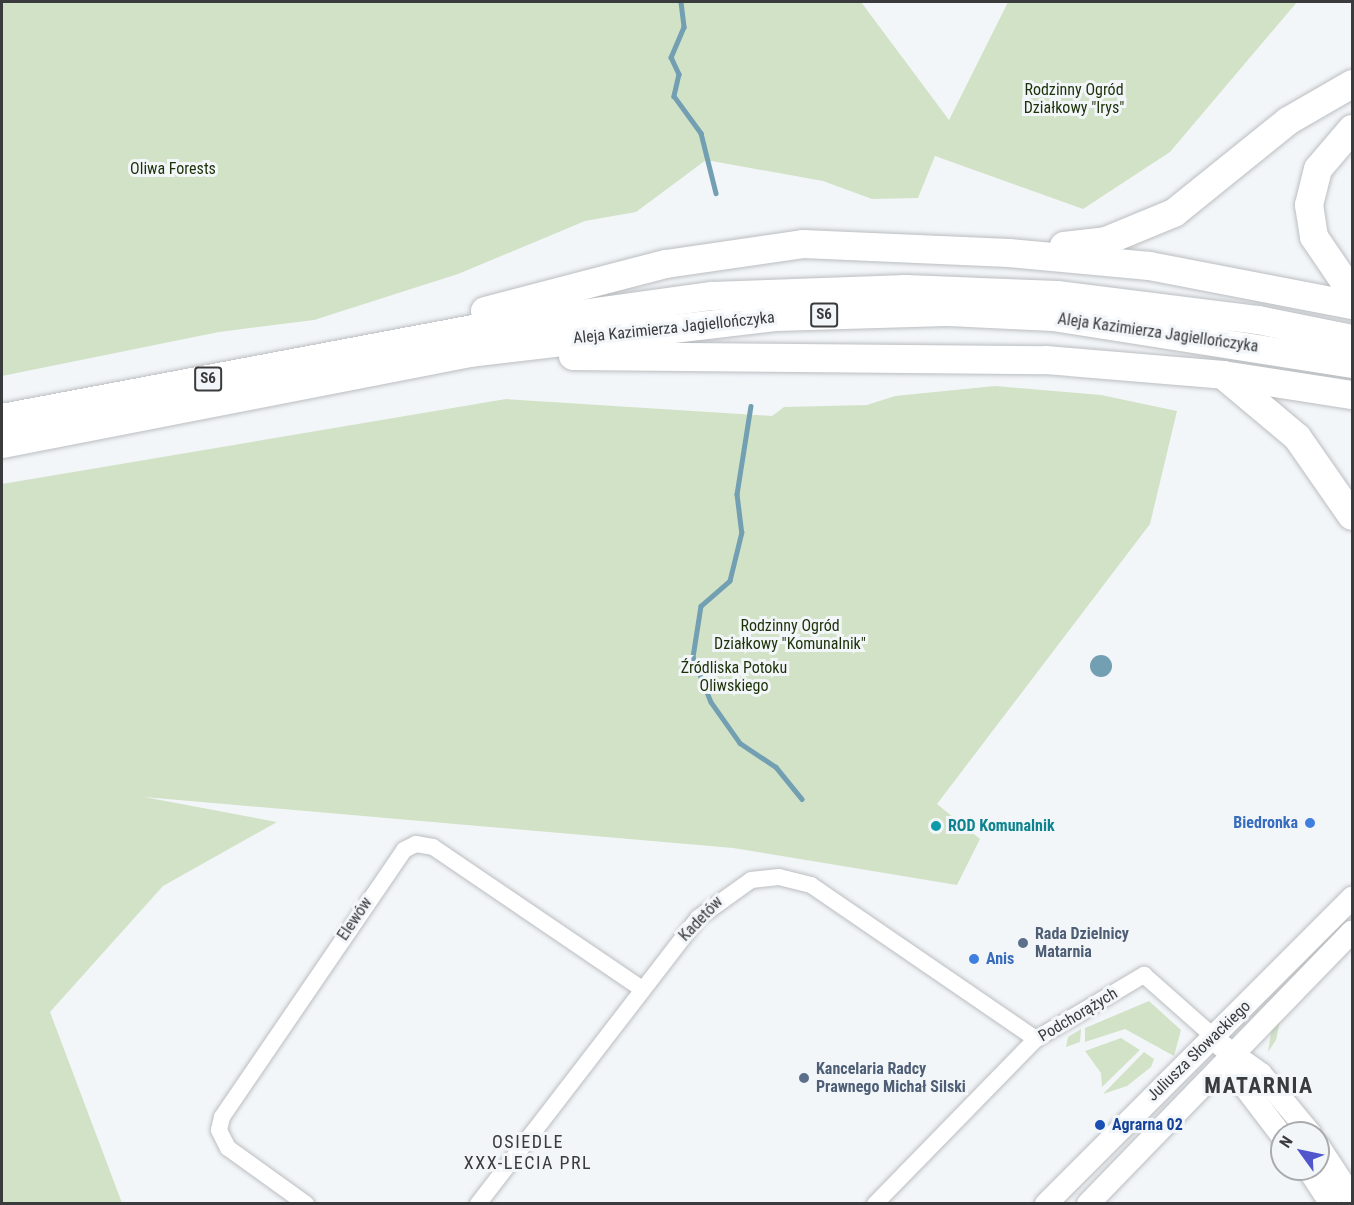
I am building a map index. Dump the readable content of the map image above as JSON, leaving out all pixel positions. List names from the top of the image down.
{
  "streets": {
    "highway": ["S6", "Aleja Kazimierza Jagiellończyka"],
    "main road": ["Juliusza Słowackiego"],
    "street": ["Elewów", "Kadetów", "Podchorążych"]
  },
  "crossings": [
    ["Elewów", "Kadetów"],
    ["Kadetów", "Podchorążych"],
    ["Podchorążych", "Juliusza Słowackiego"]
  ],
  "districts": ["MATARNIA", "OSIEDLE XXX-LECIA PRL"],
  "parks": [
    "Rodzinny Ogród Działkowy \"Irys\"",
    "Oliwa Forests",
    "Rodzinny Ogród Działkowy \"Komunalnik\"",
    "Źródliska Potoku Oliwskiego"
  ],
  "places": [
    "Biedronka",
    "ROD Komunalnik",
    "Rada Dzielnicy Matarnia",
    "Anis",
    "Kancelaria Radcy Prawnego Michał Silski",
    "Agrarna 02"
  ],
  "north": "top left"
}
